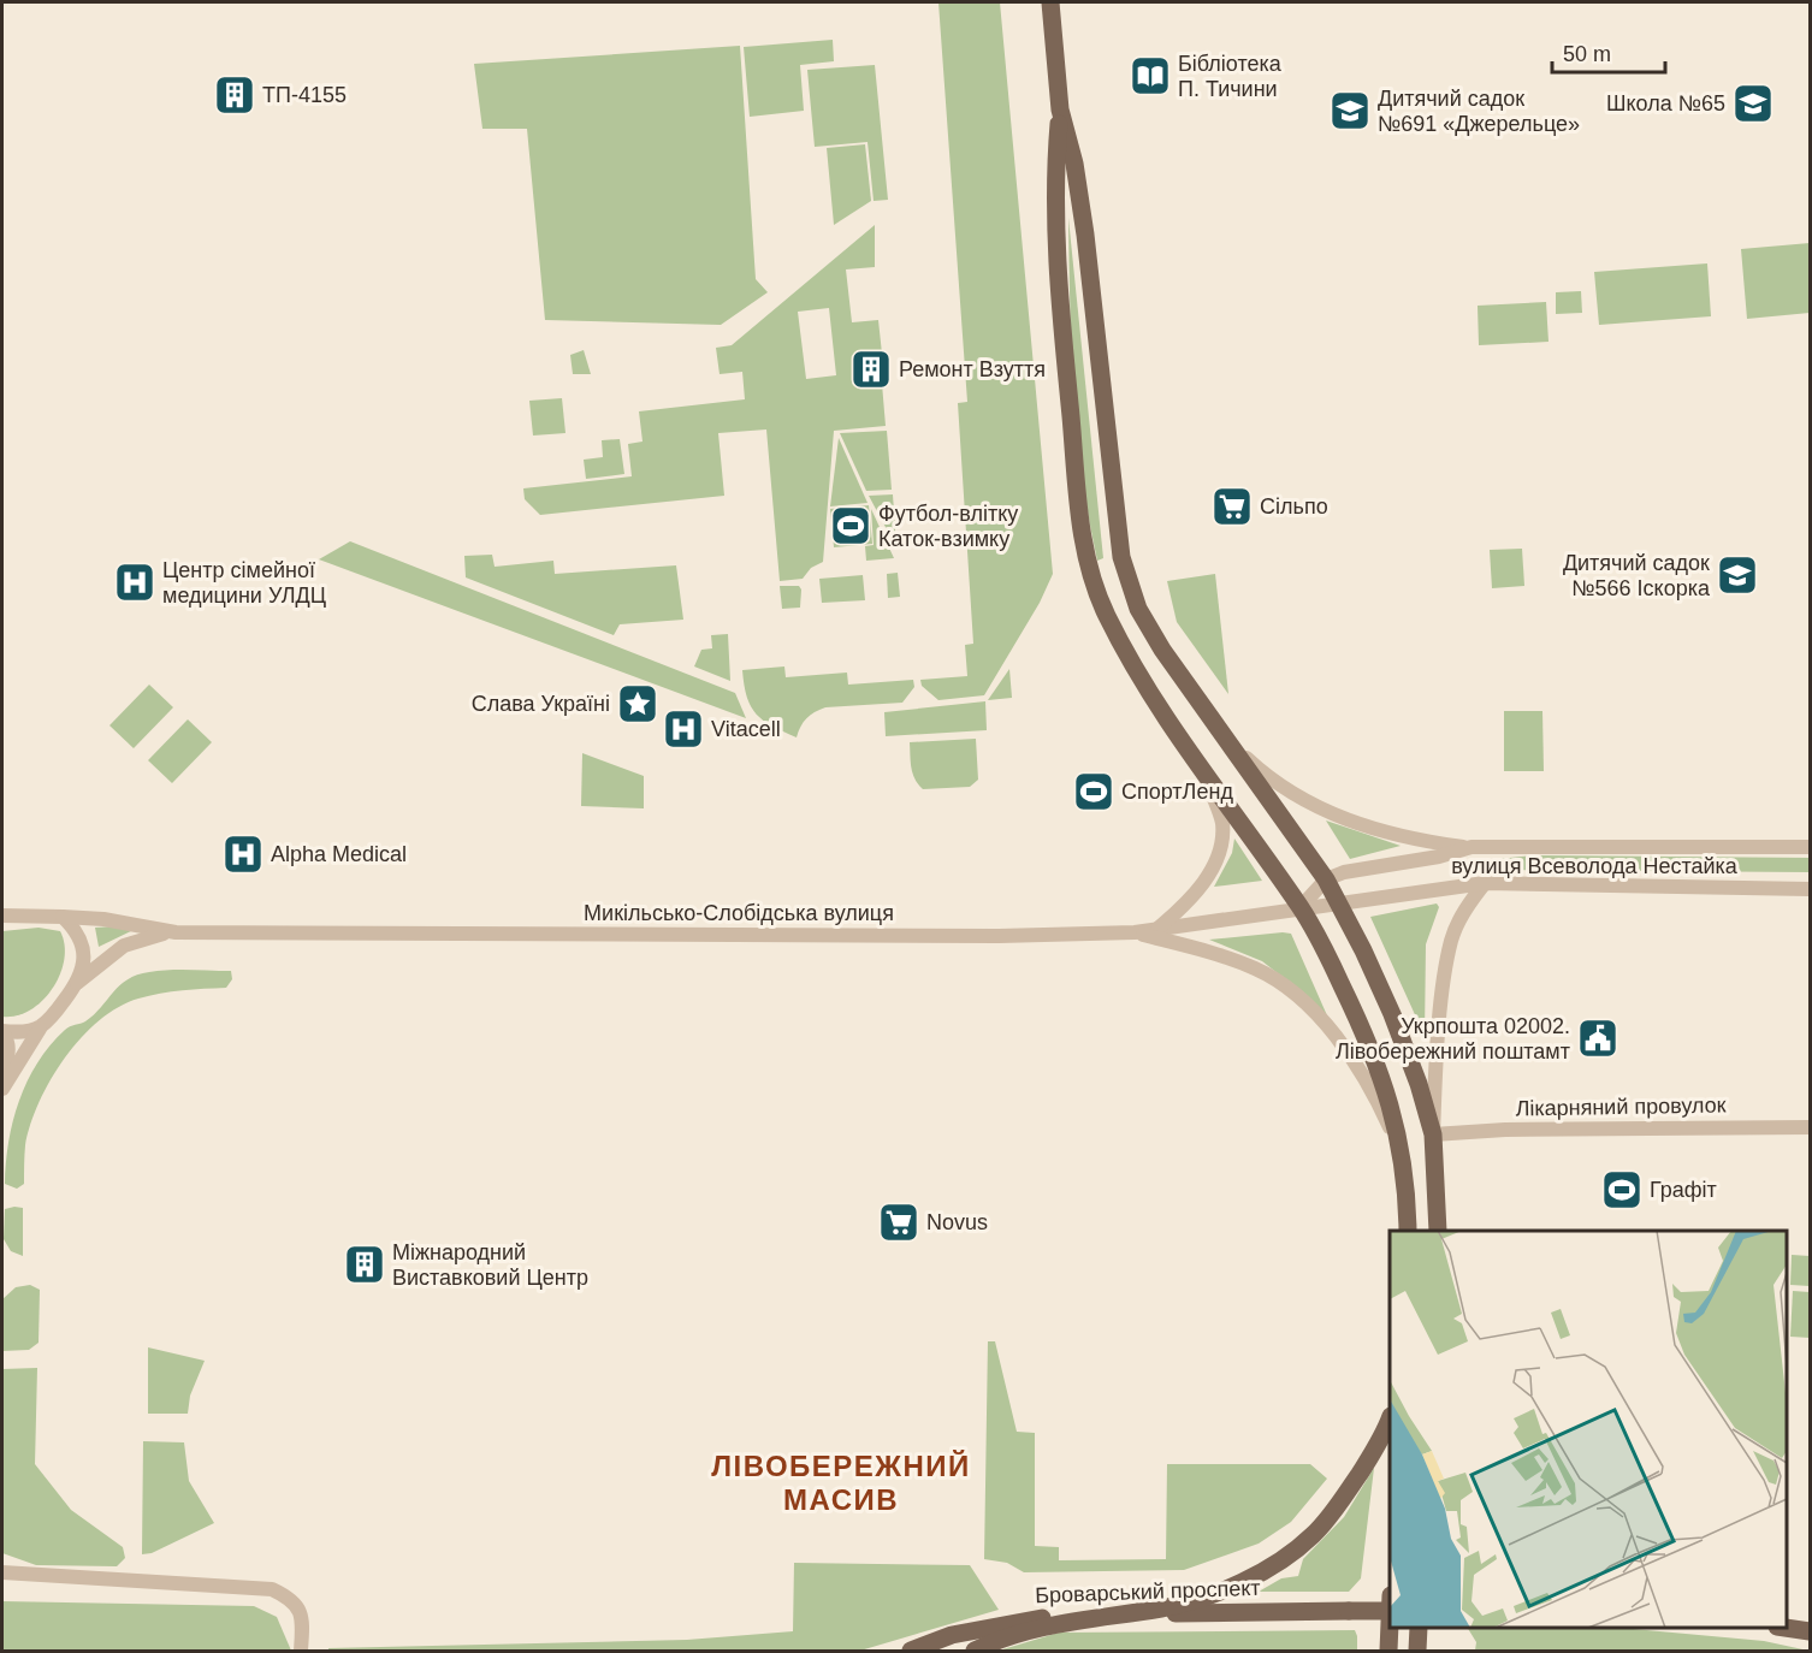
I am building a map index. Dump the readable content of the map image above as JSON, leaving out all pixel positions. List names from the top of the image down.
{
  "streets": {
    "main road": ["Броварський проспект"],
    "street": ["вулиця Всеволода Нестайка", "Микільсько-Слобідська вулиця", "Лікарняний провулок"]
  },
  "crossings": [
    ["вулиця Всеволода Нестайка", "Микільсько-Слобідська вулиця"]
  ],
  "districts": ["ЛІВОБЕРЕЖНИЙ МАСИВ"],
  "places": {
    "library": ["Бібліотека П. Тичини"],
    "building": ["ТП-4155", "Ремонт Взуття", "Міжнародний Виставковий Центр"],
    "school or university": ["Школа №65", "Дитячий садок №691 «Джерельце»", "Дитячий садок №566 Іскорка"],
    "supermarket": ["Сільпо", "Novus"],
    "sports": ["Футбол-влітку Каток-взимку", "СпортЛенд", "Графіт"],
    "hospital": ["Центр сімейної медицини УЛДЦ", "Vitacell", "Alpha Medical"],
    "place": ["Слава Україні"],
    "public building": ["Укрпошта 02002. Лівобережний поштамт"]
  },
  "scale_bar": "50 m"
}
